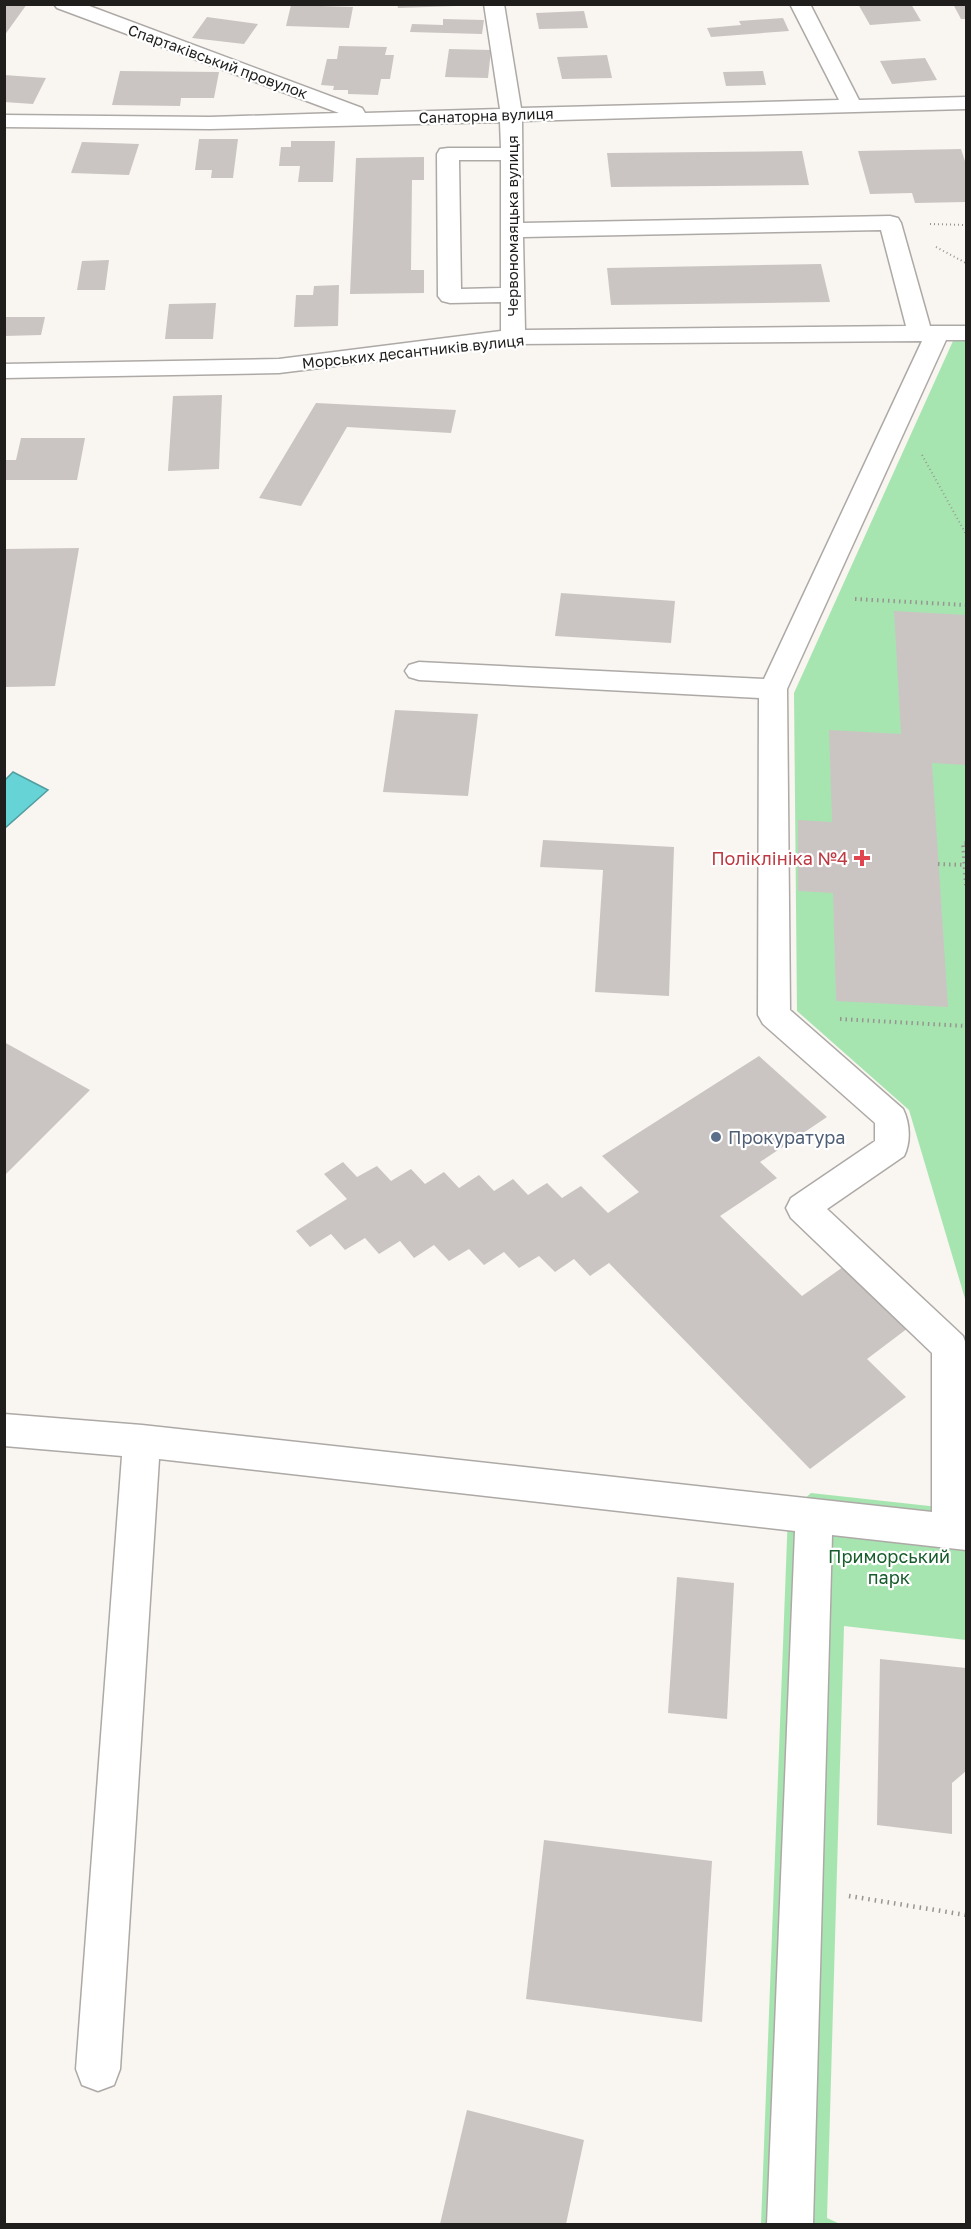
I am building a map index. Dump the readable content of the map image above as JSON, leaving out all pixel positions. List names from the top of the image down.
{
  "streets": {
    "street": [
      "Спартаківський провулок",
      "Санаторна вулиця",
      "Червономаяцька вулиця",
      "Морських десантників вулиця"
    ]
  },
  "crossings": [
    ["Спартаківський провулок", "Санаторна вулиця"],
    ["Санаторна вулиця", "Червономаяцька вулиця"],
    ["Червономаяцька вулиця", "Морських десантників вулиця"]
  ],
  "parks": ["Приморський парк"],
  "places": {
    "health": ["Поліклініка №4"],
    "other": ["Прокуратура"]
  }
}
